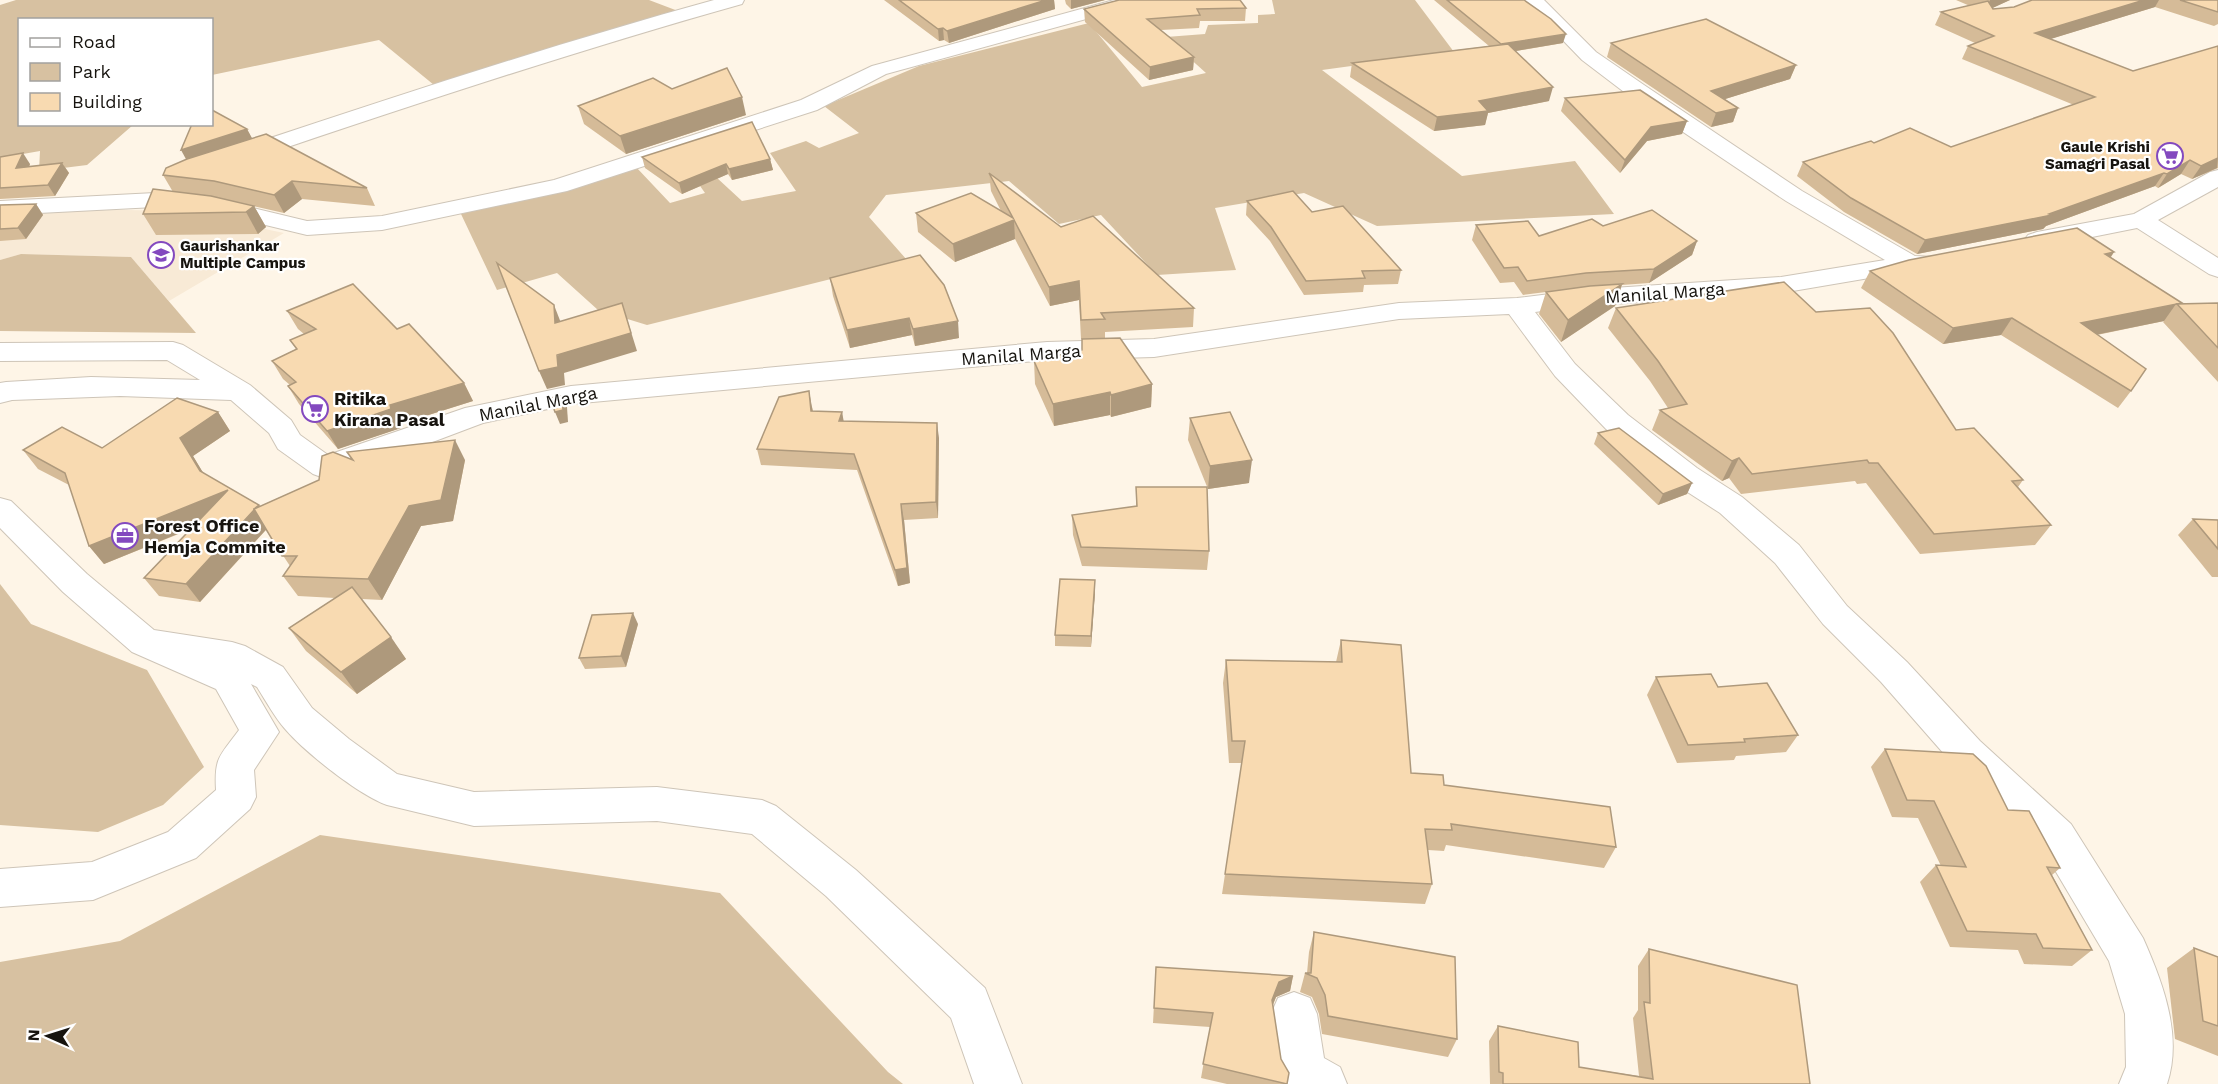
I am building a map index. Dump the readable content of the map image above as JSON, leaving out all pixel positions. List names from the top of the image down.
{
  "streets": {
    "street": ["Manilal Marga"]
  },
  "places": {
    "supermarket": ["Gaule Krishi Samagri Pasal", "Ritika Kirana Pasal"],
    "school or university": ["Gaurishankar Multiple Campus"],
    "office": ["Forest Office Hemja Commite"]
  },
  "legend": ["Road", "Park", "Building"],
  "north": "left"
}
